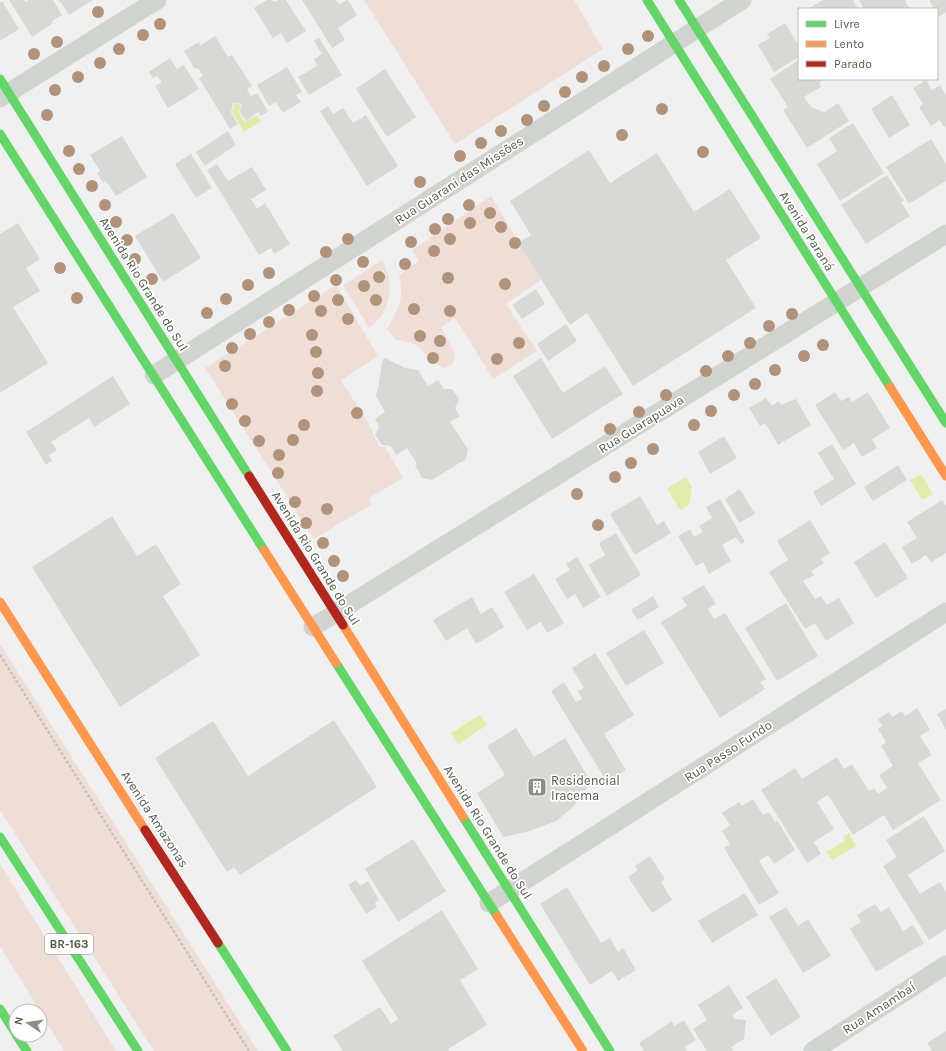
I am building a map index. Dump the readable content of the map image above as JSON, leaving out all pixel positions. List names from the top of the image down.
{
  "streets": {
    "main road": [
      "Avenida Paraná",
      "Avenida Rio Grande do Sul",
      "Avenida Amazonas",
      "BR-163"
    ],
    "street": [
      "Rua Guarani das Missões",
      "Rua Guarapuava",
      "Rua Passo Fundo",
      "Rua Amambaí"
    ]
  },
  "crossings": [
    ["Rua Guarani das Missões", "Avenida Paraná"],
    ["Rua Guarani das Missões", "Avenida Rio Grande do Sul"],
    ["Avenida Paraná", "Rua Guarapuava"],
    ["Avenida Rio Grande do Sul", "Rua Guarapuava"],
    ["Avenida Rio Grande do Sul", "Rua Passo Fundo"]
  ],
  "places": {
    "building": ["Residencial Iracema"]
  },
  "legend": ["Livre", "Lento", "Parado"],
  "north": "left"
}
